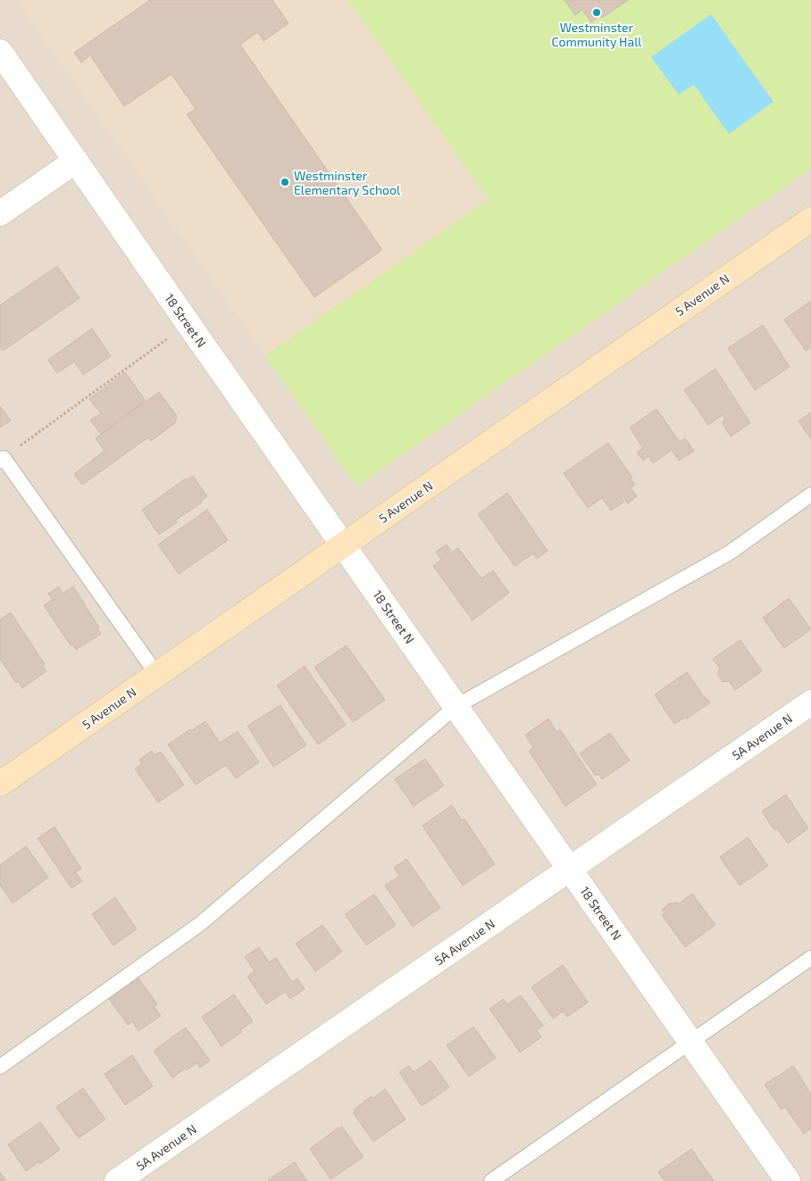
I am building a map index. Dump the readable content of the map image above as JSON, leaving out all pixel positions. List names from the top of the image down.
{
  "streets": {
    "main road": ["5 Avenue N"],
    "street": ["18 Street N", "5A Avenue N"]
  },
  "crossings": [
    ["5 Avenue N", "18 Street N"],
    ["18 Street N", "5A Avenue N"]
  ],
  "places": ["Westminster Community Hall", "Westminster Elementary School"]
}
